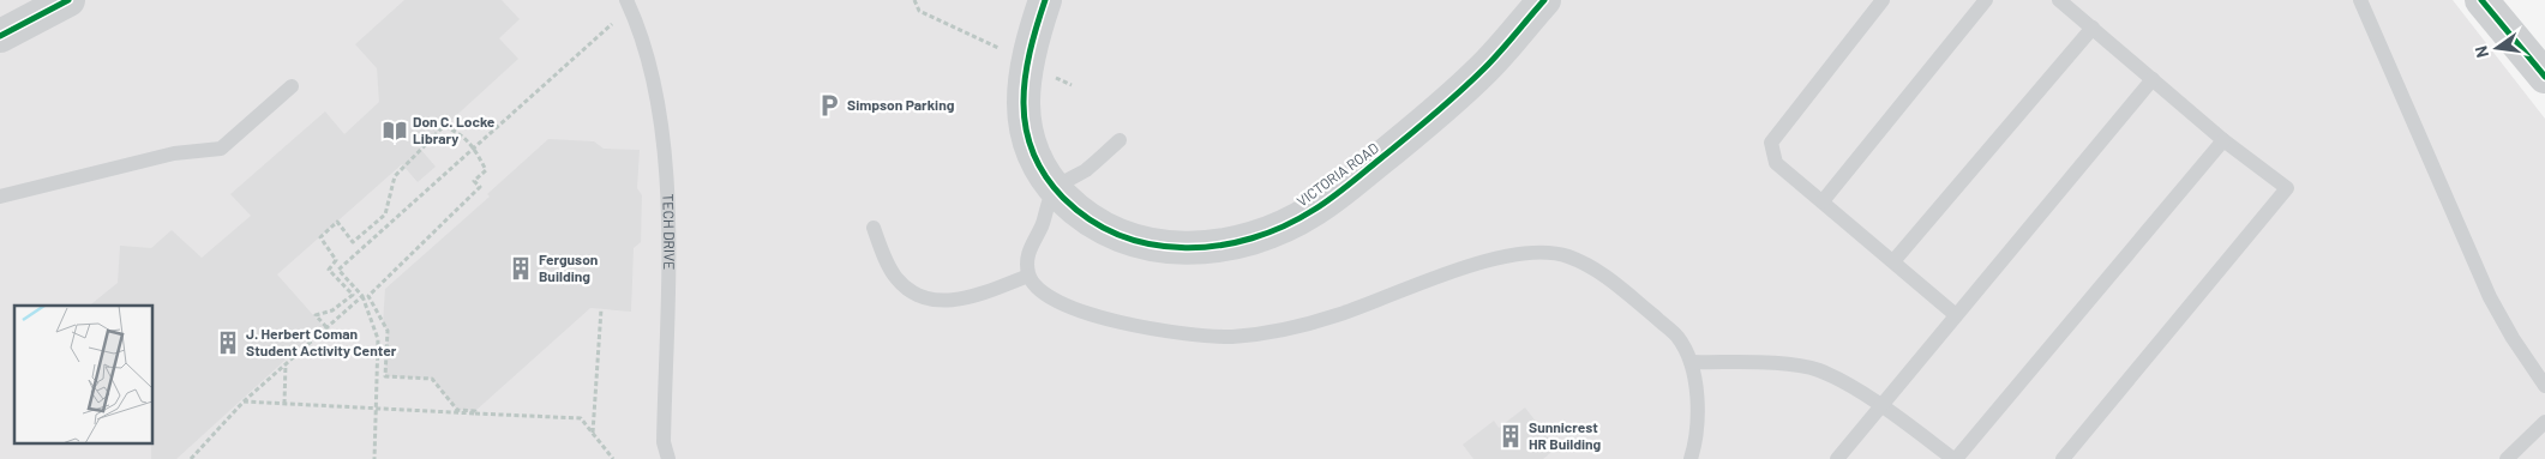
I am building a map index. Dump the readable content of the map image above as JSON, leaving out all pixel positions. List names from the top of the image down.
{
  "streets": {
    "street": ["VICTORIA ROAD"],
    "lane": ["TECH DRIVE"]
  },
  "places": {
    "parking": ["Simpson Parking"],
    "library": ["Don C. Locke Library"],
    "building": ["Ferguson Building", "J. Herbert Coman Student Activity Center", "Sunnicrest HR Building"]
  },
  "north": "left"
}
